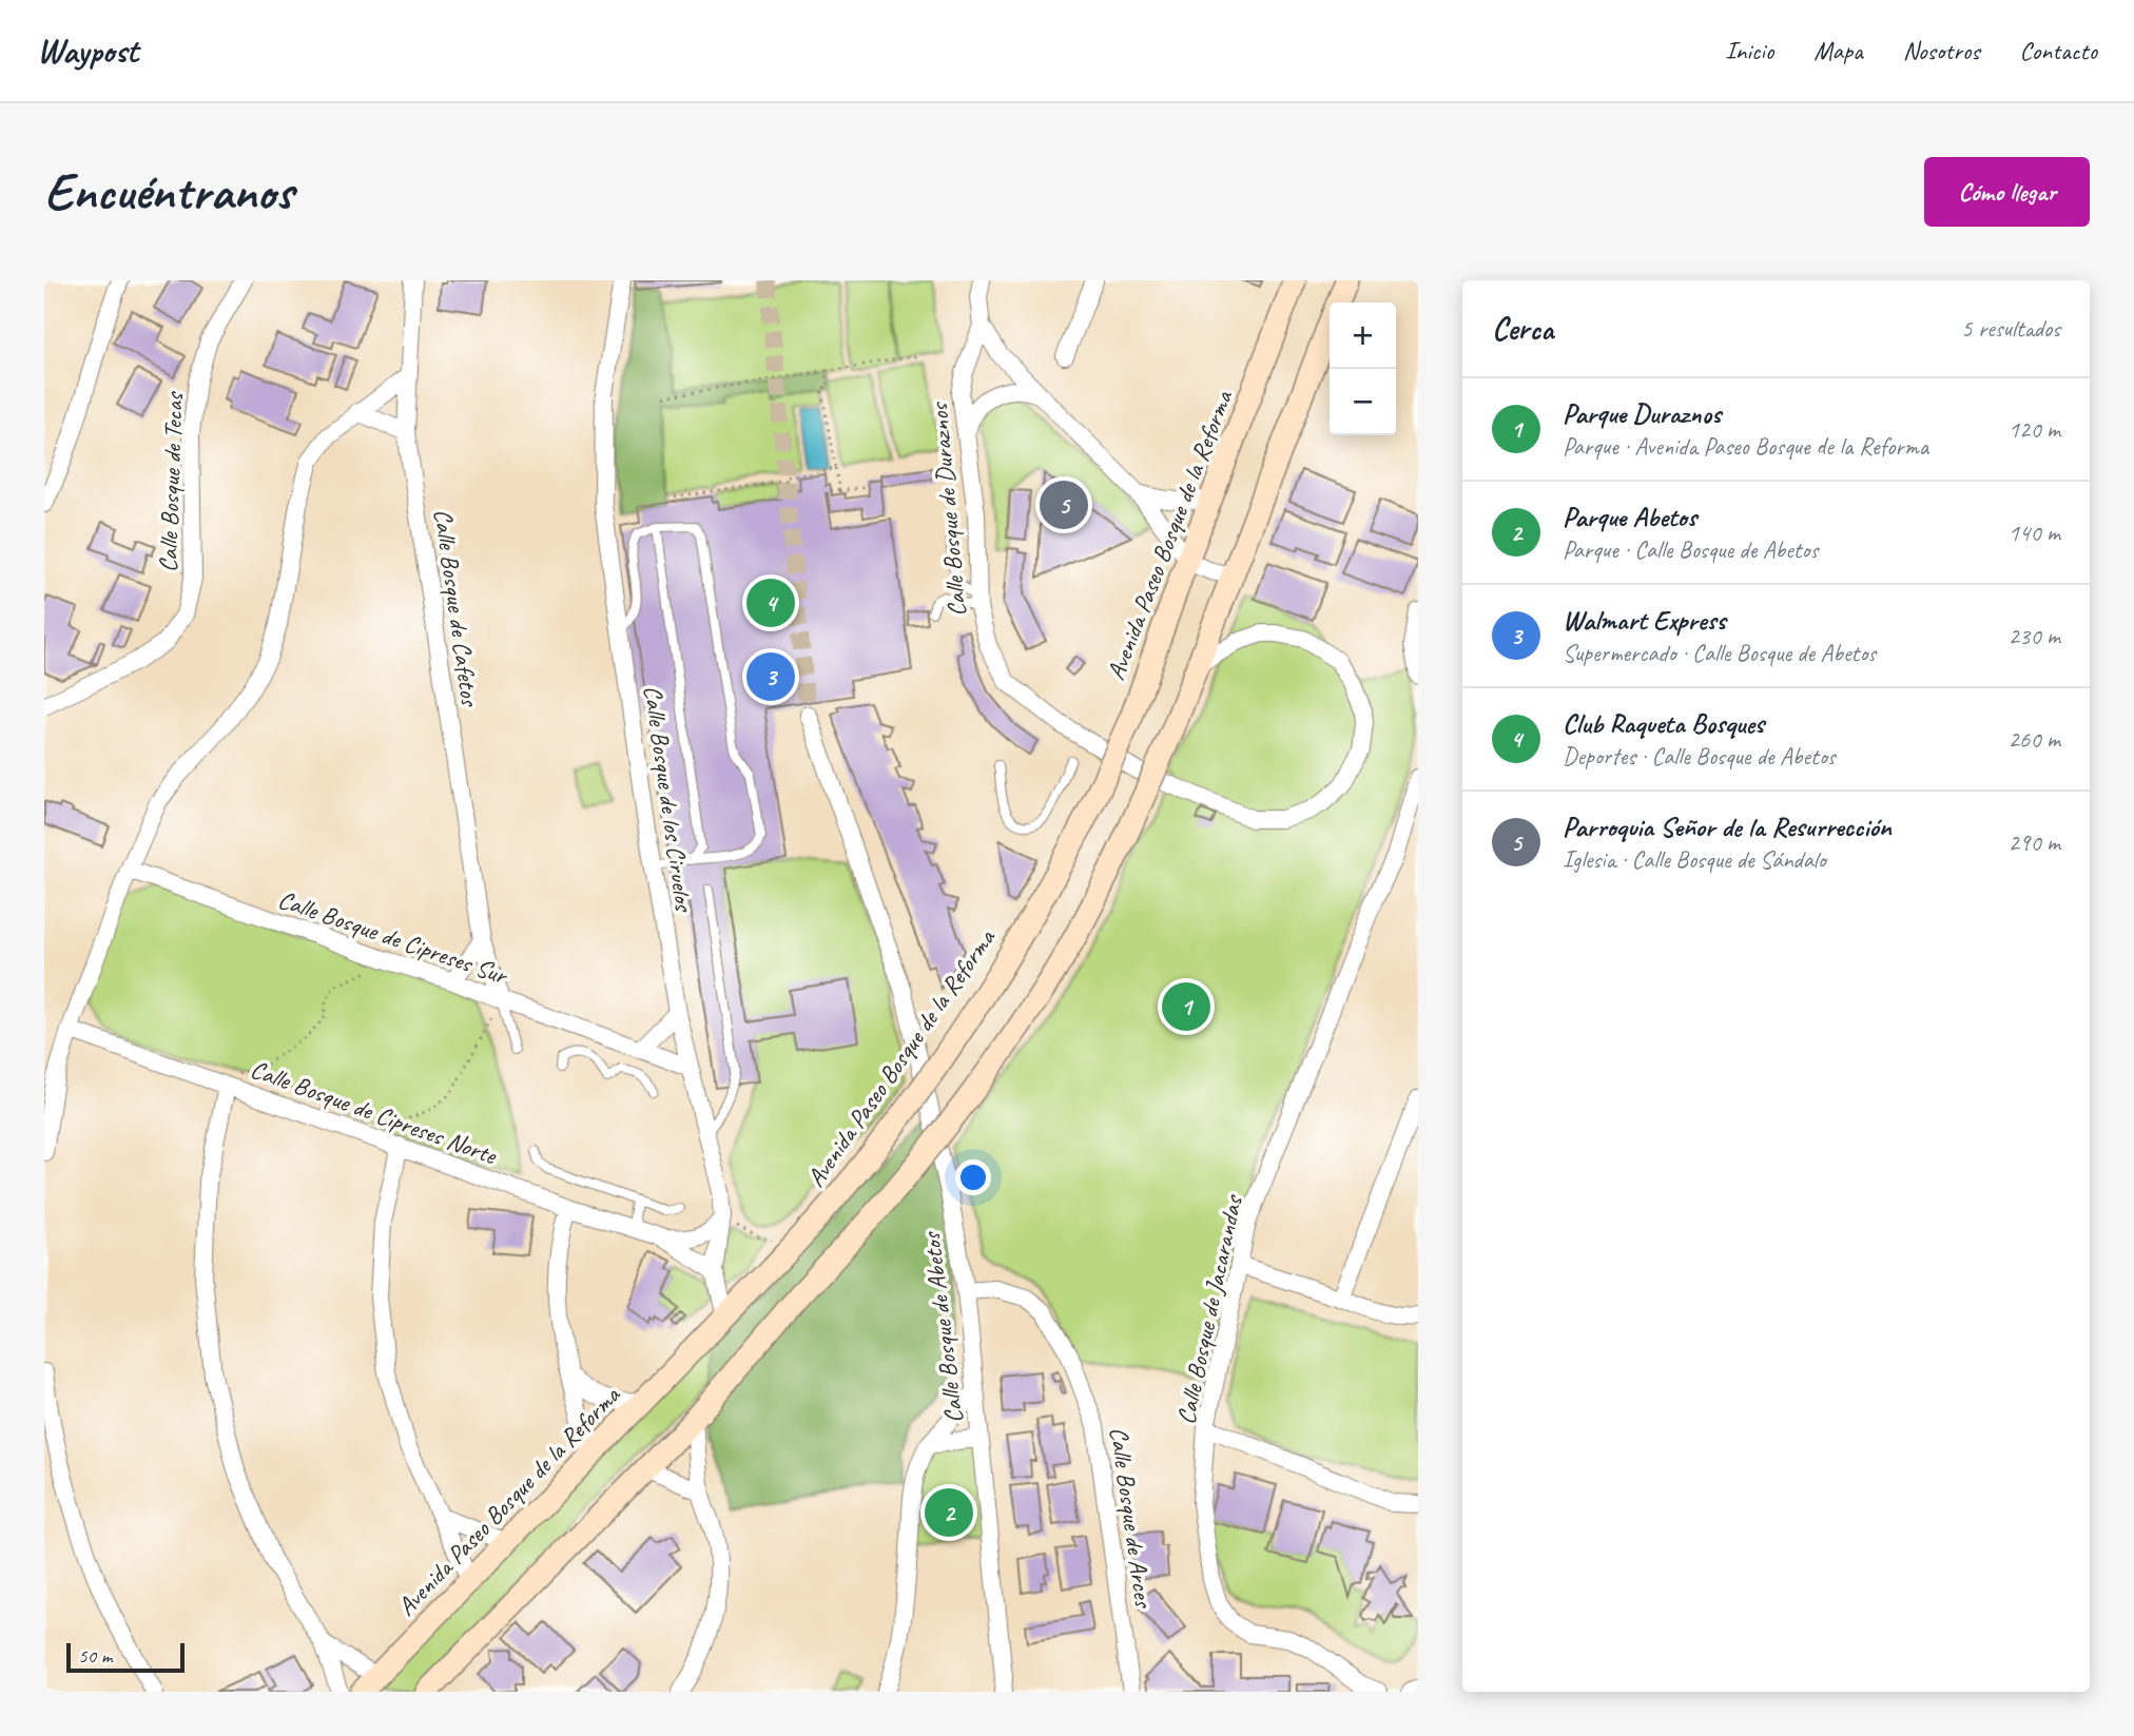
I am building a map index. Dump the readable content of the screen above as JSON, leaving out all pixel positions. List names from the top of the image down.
{
  "streets": {
    "main road": ["Avenida Paseo Bosque de la Reforma"],
    "street": [
      "Calle Bosque de Tecas",
      "Calle Bosque de Duraznos",
      "Calle Bosque de Cafetos",
      "Calle Bosque de los Ciruelos",
      "Calle Bosque de Cipreses Sur",
      "Calle Bosque de Cipreses Norte",
      "Calle Bosque de Jacarandas",
      "Calle Bosque de Abetos",
      "Calle Bosque de Arces"
    ]
  },
  "crossings": [
    ["Avenida Paseo Bosque de la Reforma", "Calle Bosque de los Ciruelos"],
    ["Avenida Paseo Bosque de la Reforma", "Calle Bosque de Cipreses Norte"],
    ["Calle Bosque de Cafetos", "Calle Bosque de Cipreses Sur"],
    ["Calle Bosque de los Ciruelos", "Calle Bosque de Cipreses Sur"],
    ["Calle Bosque de los Ciruelos", "Calle Bosque de Cipreses Norte"],
    ["Calle Bosque de Abetos", "Calle Bosque de Arces"]
  ],
  "scale_bar": "50 m",
  "page": {
    "header": "Waypost",
    "nav": [
      "Inicio",
      "Mapa",
      "Nosotros",
      "Contacto"
    ],
    "buttons": "Cómo llegar",
    "title": "Encuéntranos",
    "heading": ["Cerca", "5 resultados"],
    "map_buttons": ["+", "−"],
    "list": [
      {
        "mark": "1",
        "name": "Parque Duraznos",
        "note": "Parque · Avenida Paseo Bosque de la Reforma",
        "value": "120 m"
      },
      {
        "mark": "2",
        "name": "Parque Abetos",
        "note": "Parque · Calle Bosque de Abetos",
        "value": "140 m"
      },
      {
        "mark": "3",
        "name": "Walmart Express",
        "note": "Supermercado · Calle Bosque de Abetos",
        "value": "230 m"
      },
      {
        "mark": "4",
        "name": "Club Raqueta Bosques",
        "note": "Deportes · Calle Bosque de Abetos",
        "value": "260 m"
      },
      {
        "mark": "5",
        "name": "Parroquia Señor de la Resurrección",
        "note": "Iglesia · Calle Bosque de Sándalo",
        "value": "290 m"
      }
    ],
    "pins": [
      "5",
      "4",
      "3",
      "1",
      "2"
    ],
    "scale": "50 m"
  }
}
